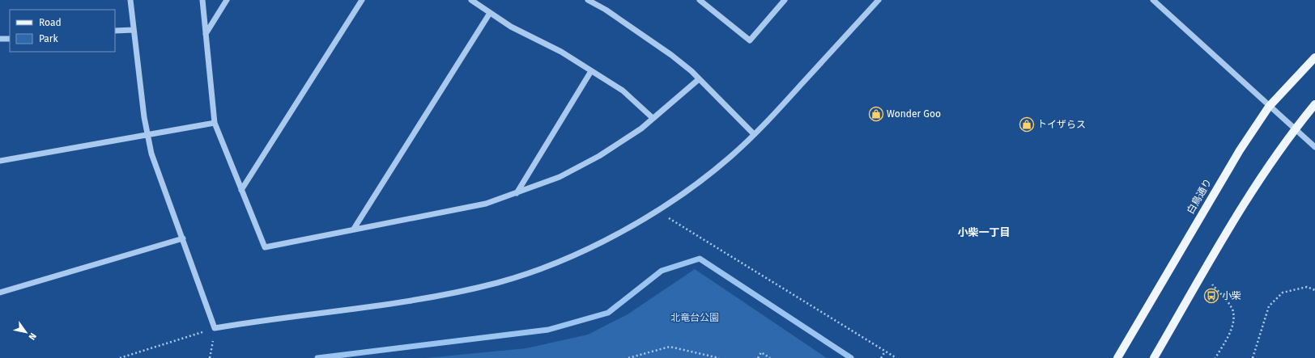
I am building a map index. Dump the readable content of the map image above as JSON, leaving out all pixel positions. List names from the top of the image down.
{
  "streets": {
    "main road": ["白鳥通り"]
  },
  "districts": ["小柴一丁目"],
  "parks": ["北竜台公園"],
  "places": {
    "shop": ["Wonder Goo", "トイザらス"],
    "bus stop": ["小柴"]
  },
  "legend": ["Road", "Park"],
  "north": "bottom right"
}
